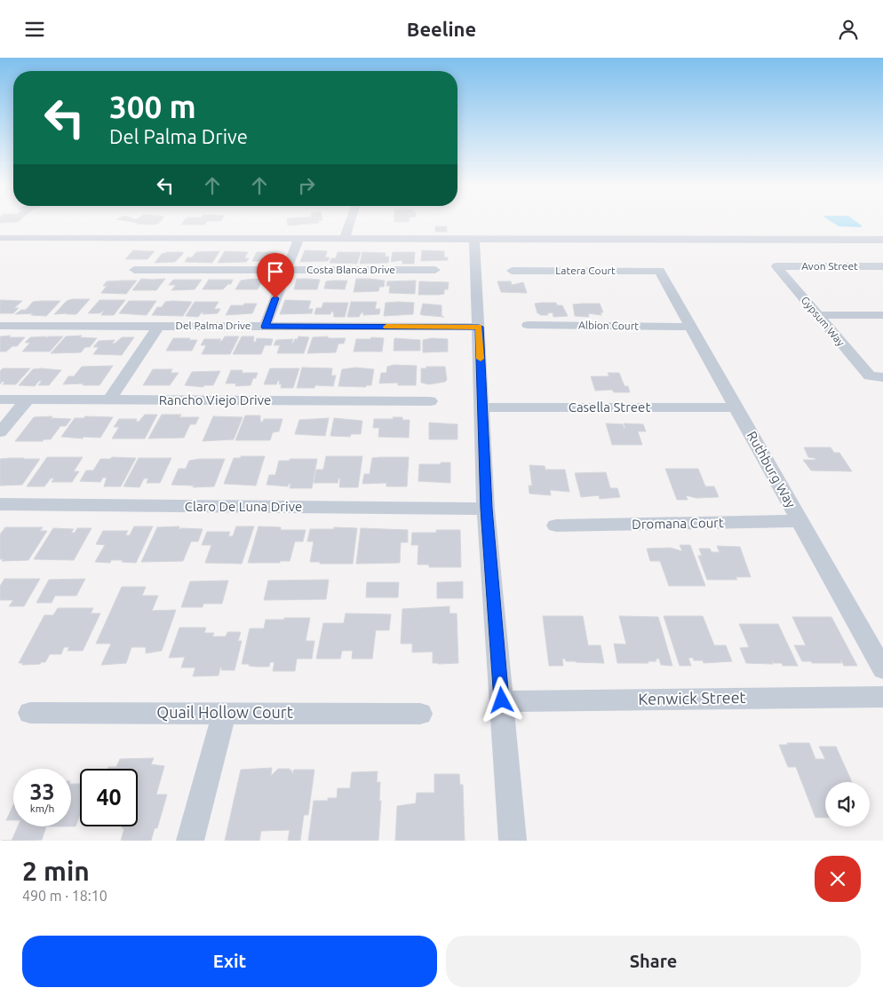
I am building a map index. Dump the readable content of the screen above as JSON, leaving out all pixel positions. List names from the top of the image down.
{
  "streets": {
    "street": [
      "Avon Street",
      "Costa Blanca Drive",
      "Latera Court",
      "Gypsum Way",
      "Del Palma Drive",
      "Albion Court",
      "Rancho Viejo Drive",
      "Casella Street",
      "Ruthburg Way",
      "Claro De Luna Drive",
      "Dromana Court",
      "Kenwick Street",
      "Quail Hollow Court"
    ]
  },
  "crossings": [
    ["Avon Street", "Gypsum Way"],
    ["Latera Court", "Ruthburg Way"],
    ["Albion Court", "Ruthburg Way"],
    ["Casella Street", "Ruthburg Way"],
    ["Ruthburg Way", "Dromana Court"]
  ],
  "page": {
    "header": "Beeline",
    "turn": ["300 m", "Del Palma Drive"],
    "speed": "33 km/h",
    "limit": "40",
    "heading": ["2 min", "490 m · 18:10"],
    "buttons": ["Exit", "Share"]
  }
}
